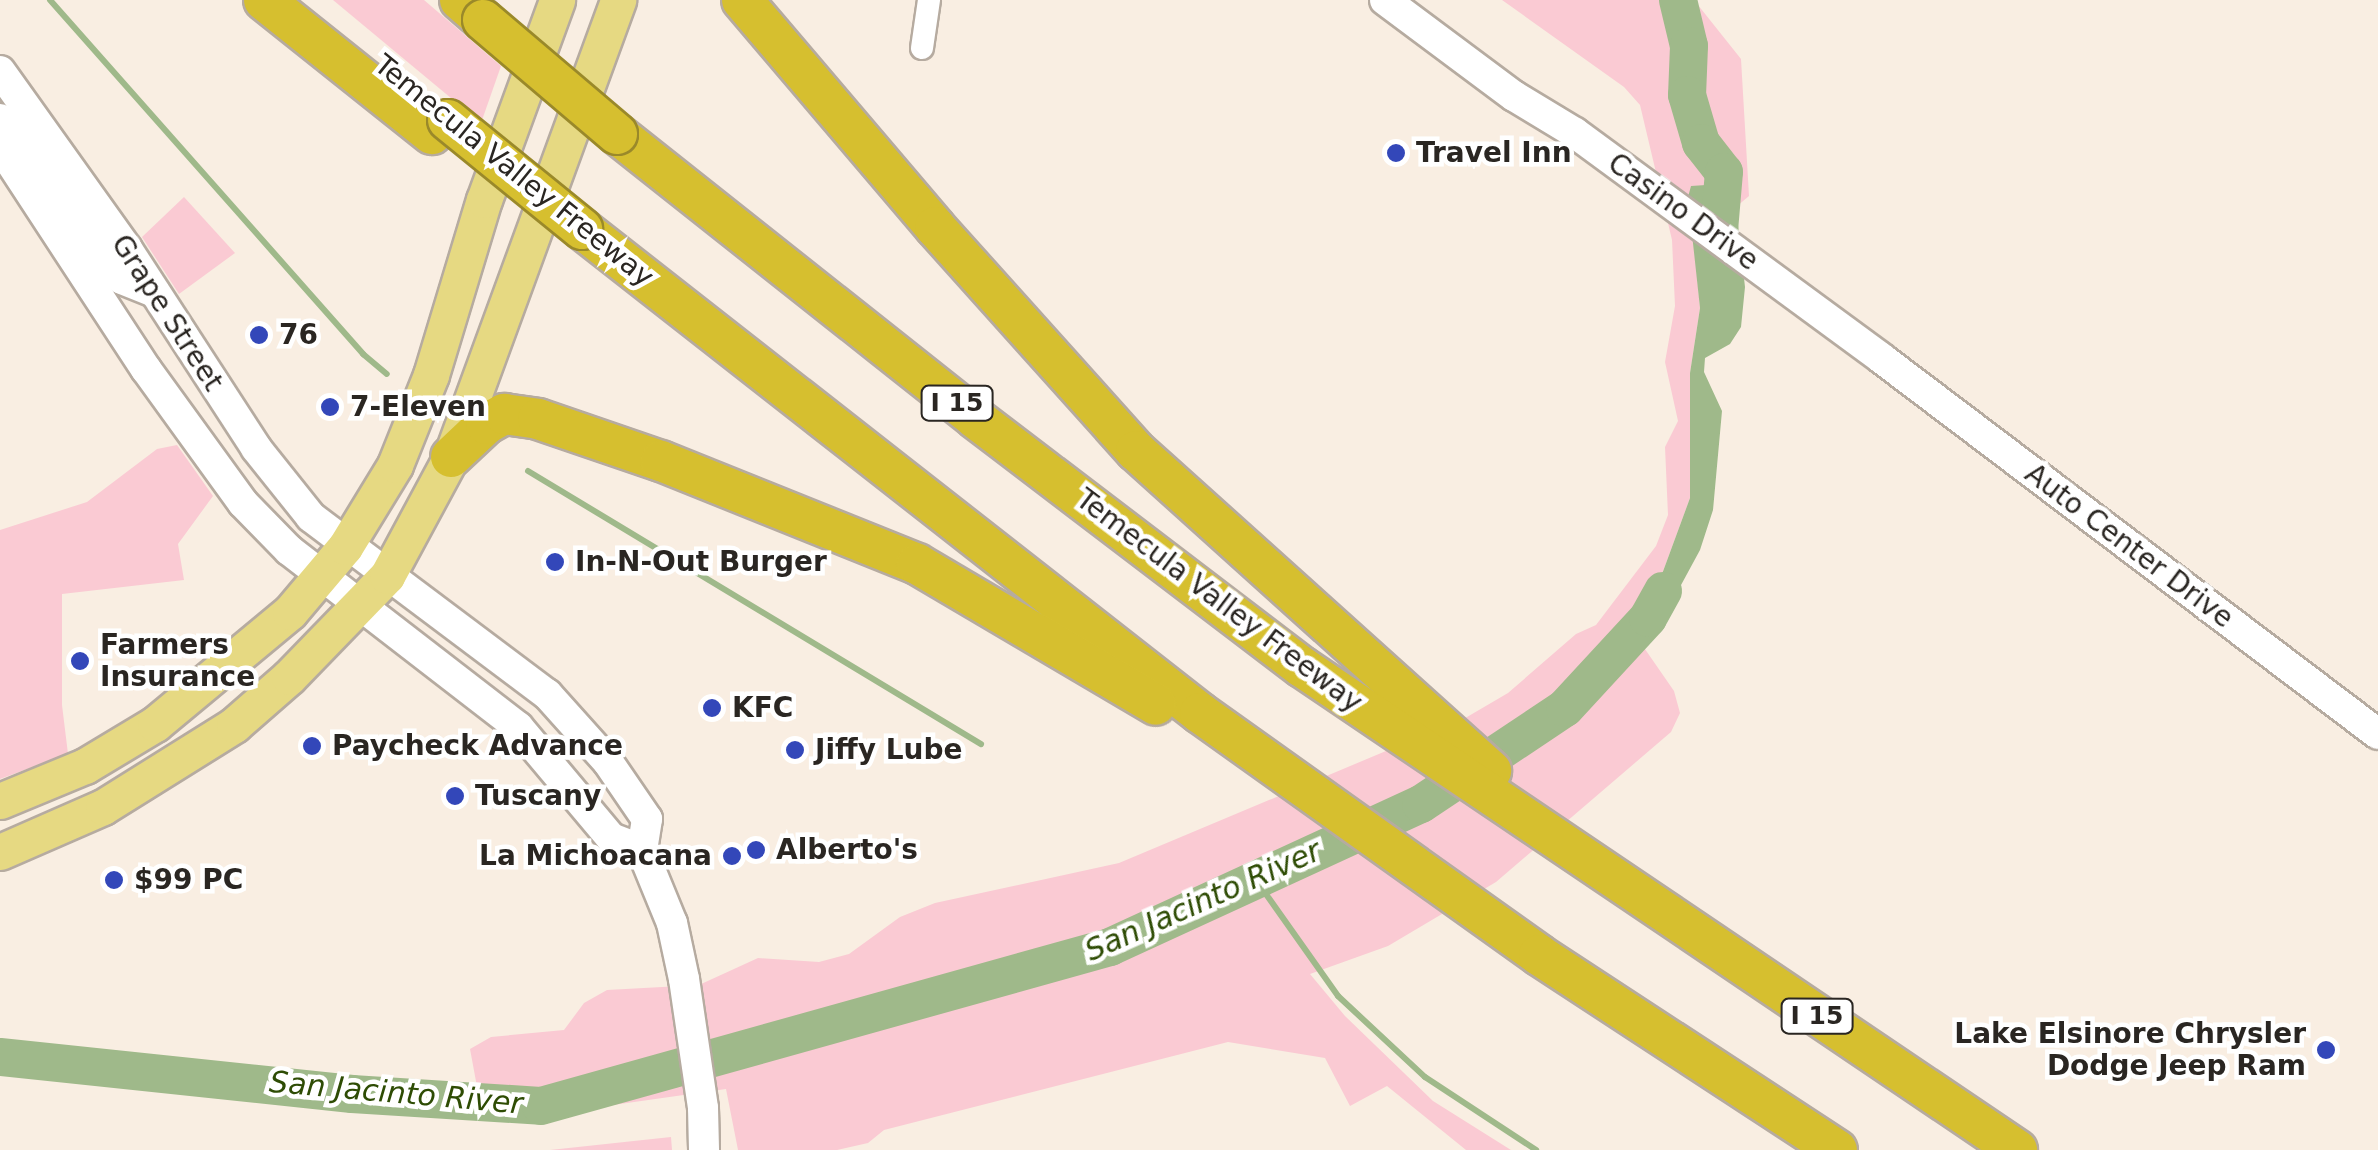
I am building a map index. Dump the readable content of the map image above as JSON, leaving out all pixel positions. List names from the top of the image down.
{
  "streets": {
    "highway": ["Temecula Valley Freeway", "I 15"],
    "main road": ["Casino Drive", "Grape Street", "Auto Center Drive"]
  },
  "crossings": [
    ["Casino Drive", "Auto Center Drive"]
  ],
  "water": ["San Jacinto River"],
  "places": [
    "Travel Inn",
    "76",
    "7-Eleven",
    "In-N-Out Burger",
    "Farmers Insurance",
    "KFC",
    "Paycheck Advance",
    "Jiffy Lube",
    "Tuscany",
    "Alberto's",
    "La Michoacana",
    "$99 PC",
    "Lake Elsinore Chrysler Dodge Jeep Ram"
  ]
}
